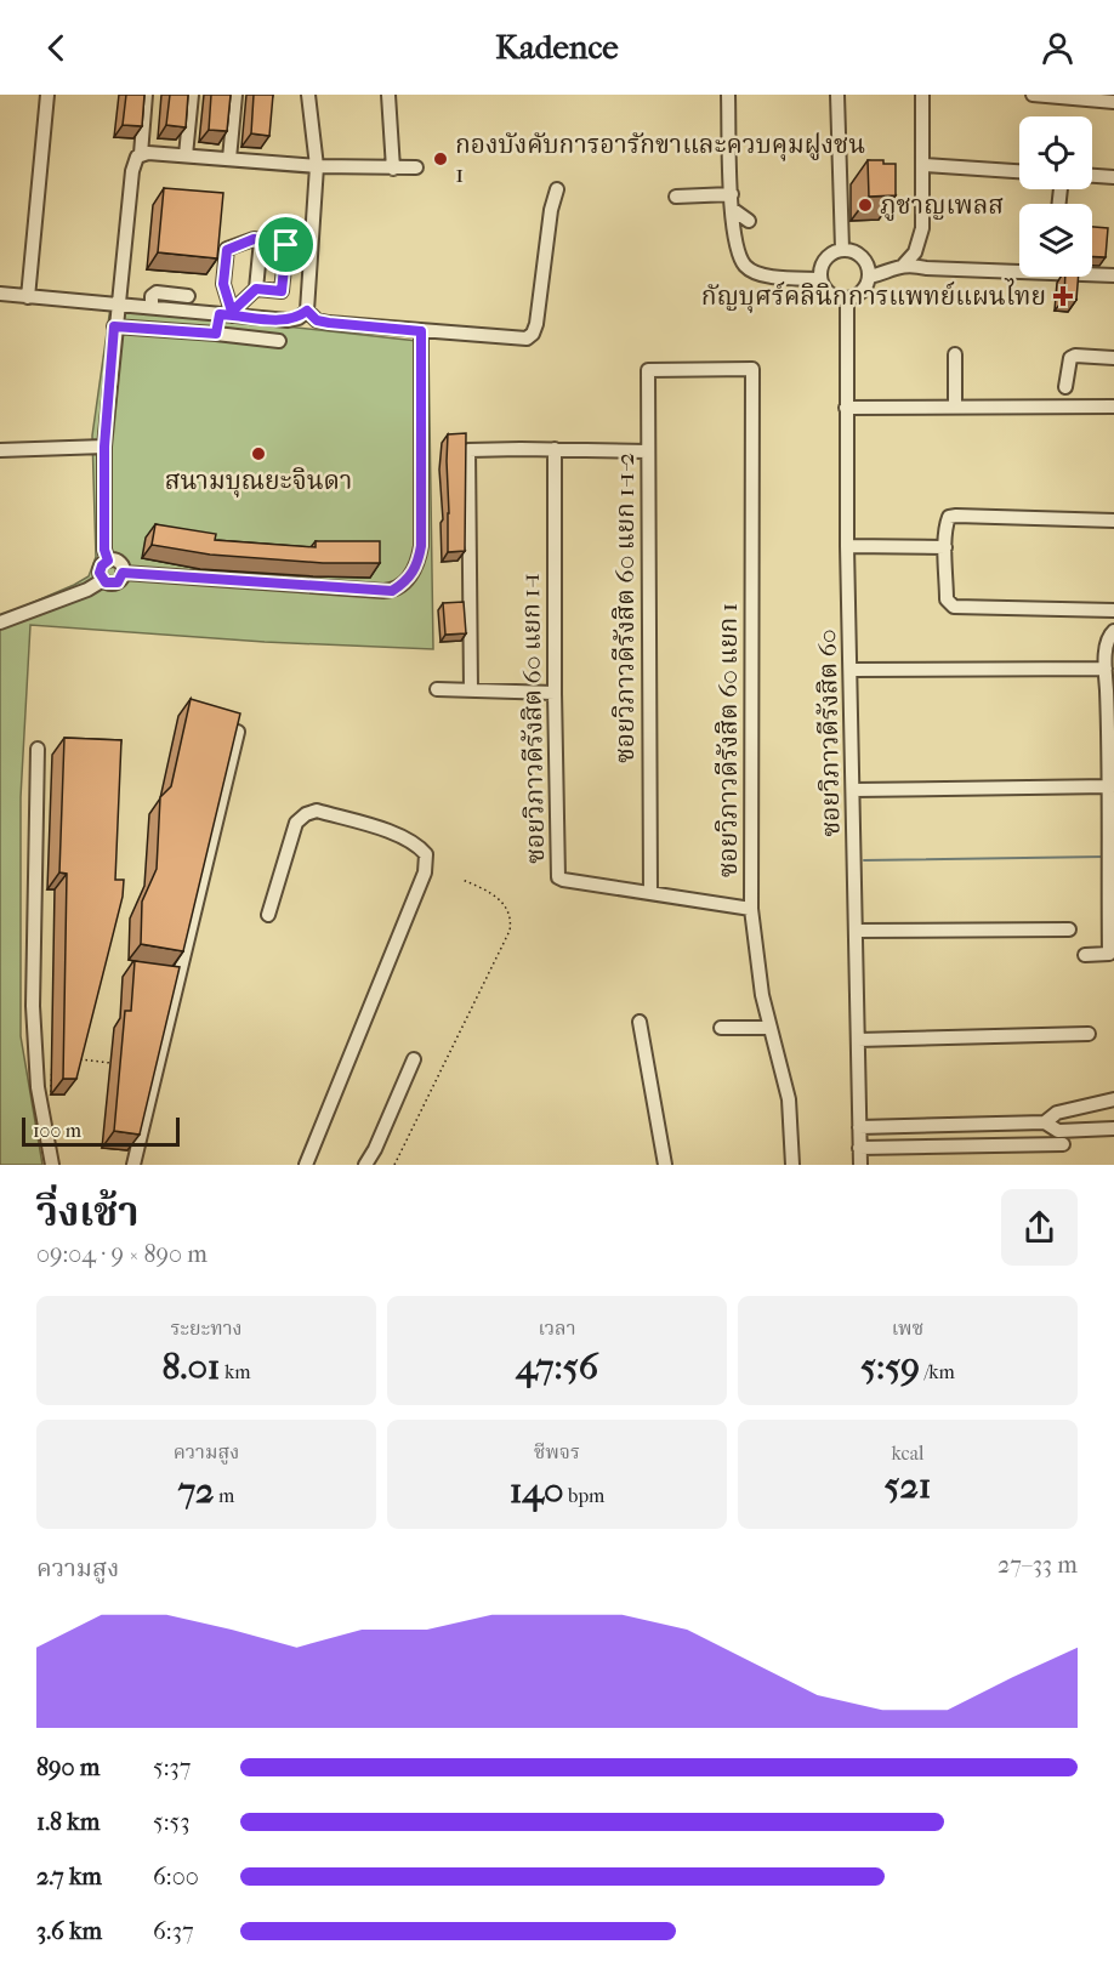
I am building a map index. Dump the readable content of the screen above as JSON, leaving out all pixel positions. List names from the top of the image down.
{
  "streets": {
    "street": [
      "ซอยวิภาวดีรังสิต 60 แยก 1-1-2",
      "ซอยวิภาวดีรังสิต 60 แยก 1-1",
      "ซอยวิภาวดีรังสิต 60",
      "ซอยวิภาวดีรังสิต 60 แยก 1"
    ]
  },
  "crossings": [
    ["ซอยวิภาวดีรังสิต 60 แยก 1-1-2", "ซอยวิภาวดีรังสิต 60 แยก 1-1"],
    ["ซอยวิภาวดีรังสิต 60 แยก 1-1-2", "ซอยวิภาวดีรังสิต 60 แยก 1"],
    ["ซอยวิภาวดีรังสิต 60 แยก 1-1", "ซอยวิภาวดีรังสิต 60 แยก 1"]
  ],
  "places": {
    "other": ["กองบังคับการอารักขาและควบคุมฝูงชน 1", "ภูชาญเพลส", "สนามบุณยะจินดา"],
    "health": ["กัญบุศร์คลินิกการแพทย์แผนไทย"]
  },
  "scale_bar": "100 m",
  "page": {
    "header": "Kadence",
    "scale": "100 m",
    "heading": ["วิ่งเช้า", "09:04 · 9 × 890 m"],
    "stats": [
      ["ระยะทาง", "8.01 km"],
      ["เวลา", "47:56"],
      ["เพซ", "5:59 /km"],
      ["ความสูง", "72 m"],
      ["ชีพจร", "140 bpm"],
      ["kcal", "521"]
    ],
    "chart": ["ความสูง", "27–33 m"],
    "list": [
      {
        "name": "890 m",
        "note": "5:37"
      },
      {
        "name": "1.8 km",
        "note": "5:53"
      },
      {
        "name": "2.7 km",
        "note": "6:00"
      },
      {
        "name": "3.6 km",
        "note": "6:37"
      }
    ]
  }
}
